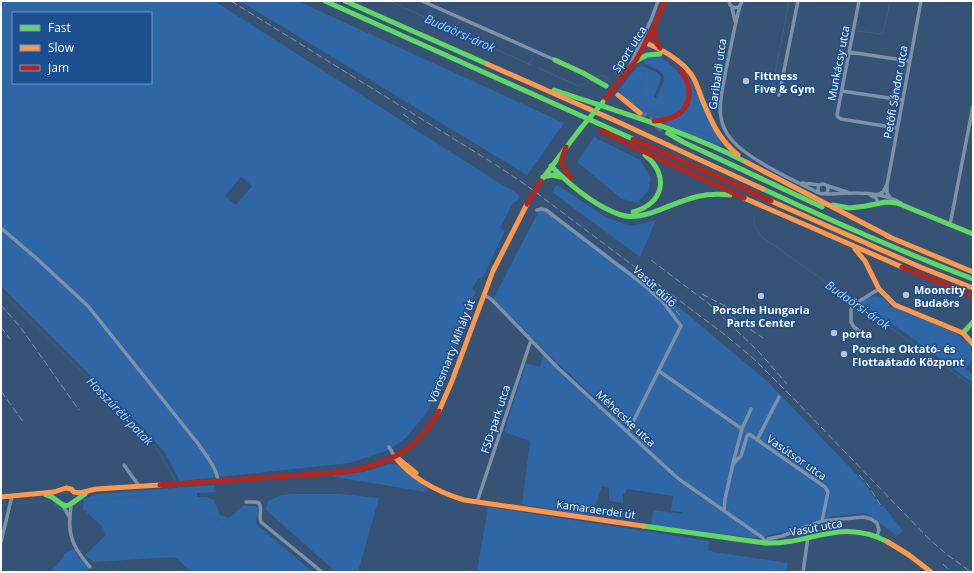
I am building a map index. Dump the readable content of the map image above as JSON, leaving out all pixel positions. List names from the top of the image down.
{
  "streets": {
    "main road": [
      "Sport utca",
      "Vörösmarty Mihály út",
      "Kamaraerdei út",
      "Vasút utca"
    ],
    "street": [
      "Munkácsy utca",
      "Garibaldi utca",
      "Petőfi Sándor utca",
      "Vasút dűlő",
      "Méhecske utca",
      "FSD-park utca",
      "Vasútsor utca"
    ]
  },
  "crossings": [
    ["Sport utca", "Vörösmarty Mihály út"],
    ["Munkácsy utca", "Petőfi Sándor utca"],
    ["Vasút dűlő", "Méhecske utca"],
    ["Vörösmarty Mihály út", "Méhecske utca"],
    ["Vörösmarty Mihály út", "Kamaraerdei út"],
    ["Méhecske utca", "Kamaraerdei út"],
    ["Méhecske utca", "Vasút utca"],
    ["FSD-park utca", "Kamaraerdei út"],
    ["Kamaraerdei út", "Vasút utca"]
  ],
  "water": ["Budaörsi-árok", "Hosszúréti-patak"],
  "places": [
    "Fittness Five & Gym",
    "Mooncity Budaörs",
    "Porsche Hungaria Parts Center",
    "porta",
    "Porsche Oktató- és Flottaátadó Központ"
  ],
  "legend": ["Fast", "Slow", "Jam"]
}
